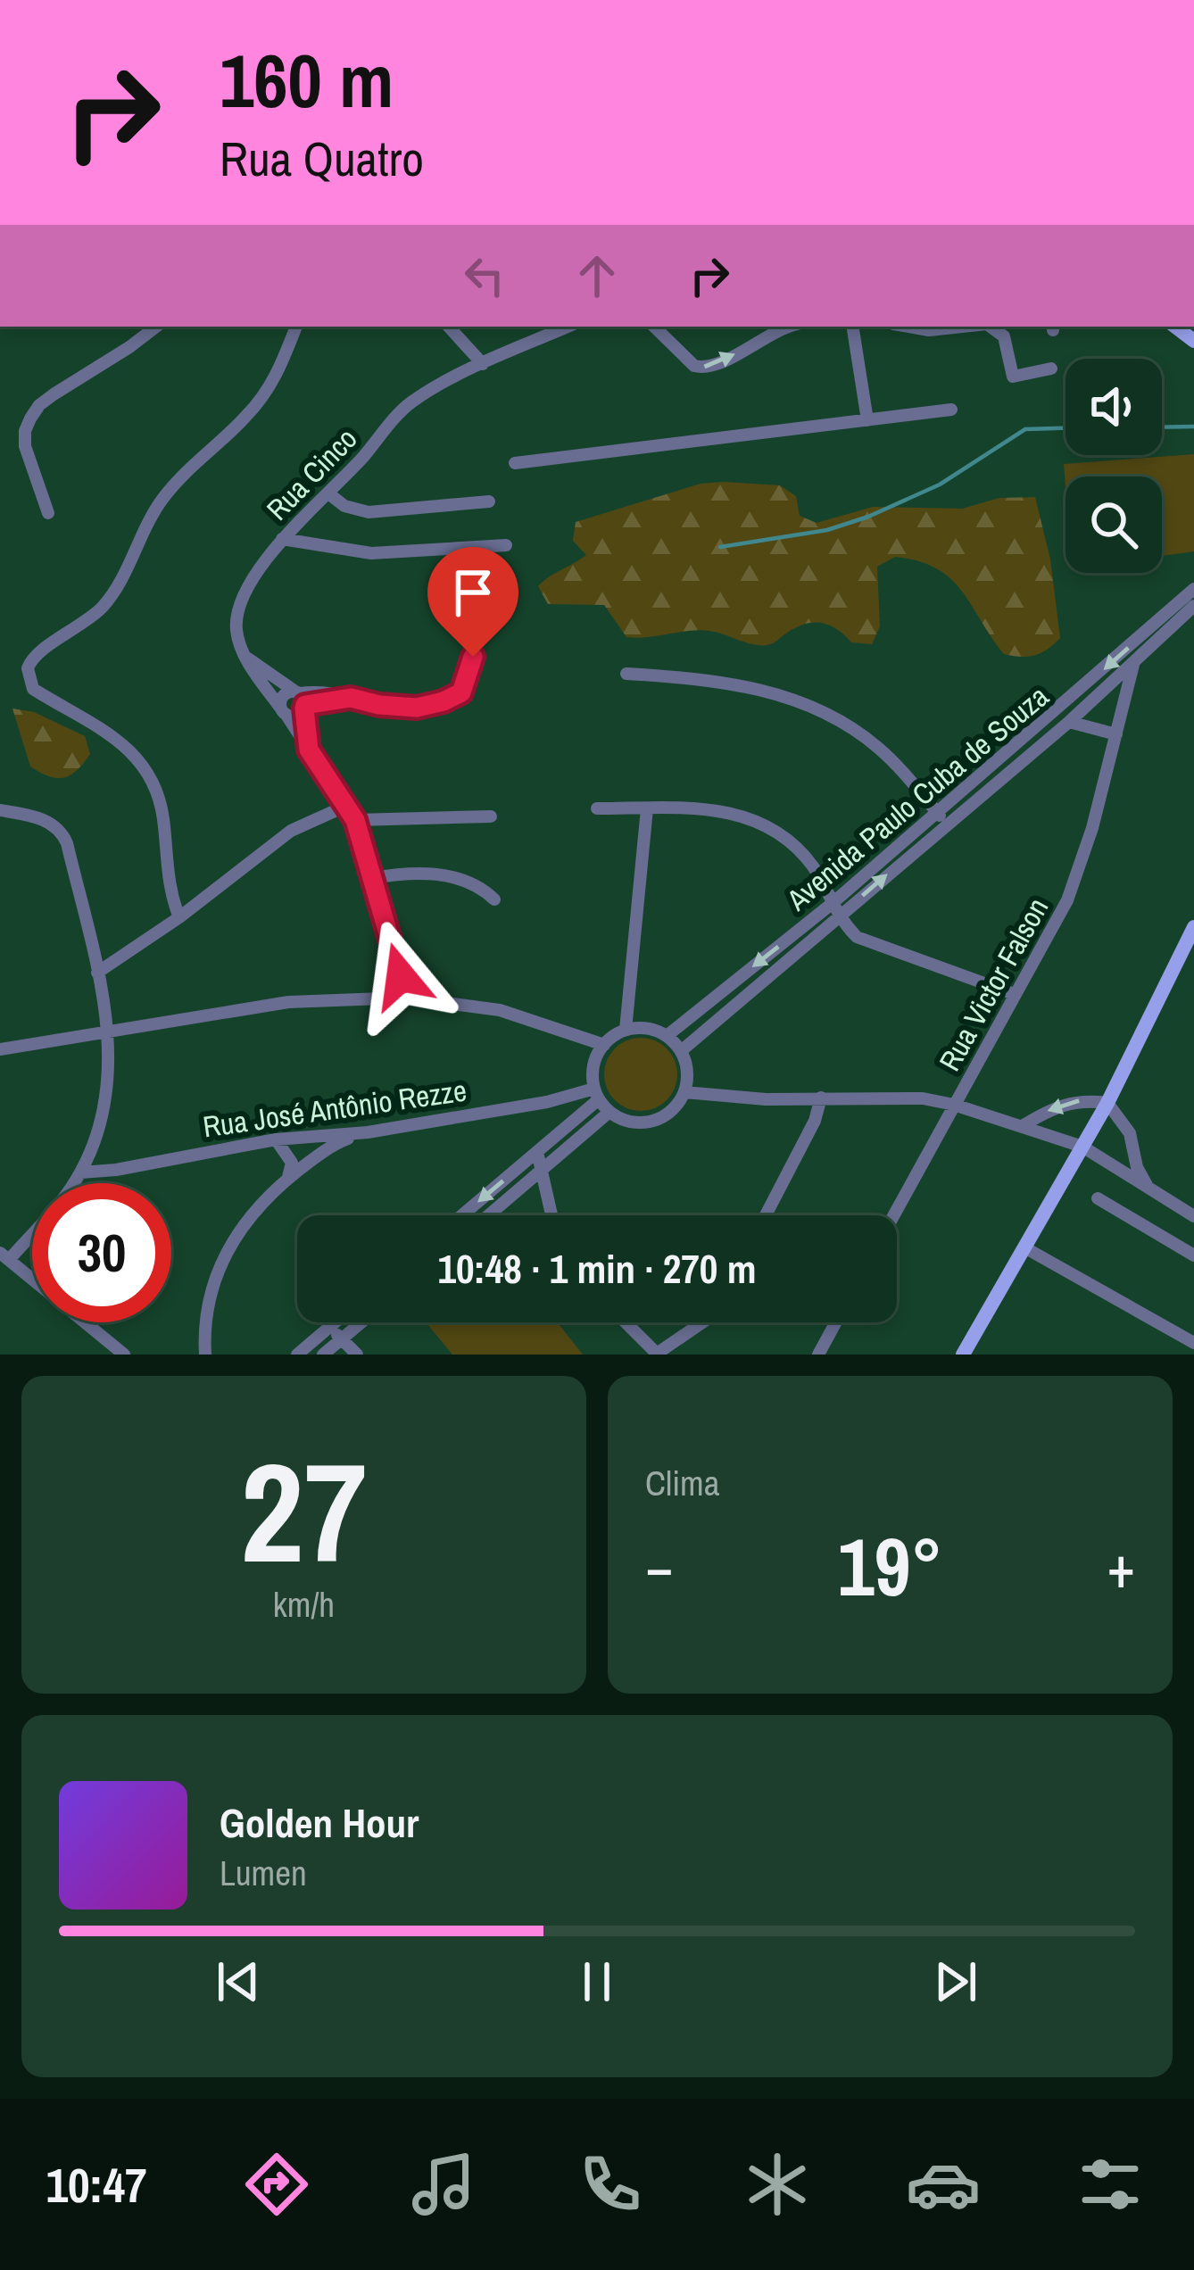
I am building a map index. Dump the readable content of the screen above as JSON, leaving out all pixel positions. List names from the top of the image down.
{
  "streets": {
    "street": [
      "Rua Cinco",
      "Avenida Paulo Cuba de Souza",
      "Rua Victor Falson",
      "Rua José Antônio Rezze"
    ]
  },
  "crossings": [
    ["Avenida Paulo Cuba de Souza", "Rua Victor Falson"],
    ["Avenida Paulo Cuba de Souza", "Rua José Antônio Rezze"]
  ],
  "page": {
    "turn": ["160 m", "Rua Quatro"],
    "limit": "30",
    "trip": "10:48 · 1 min · 270 m",
    "tile": [
      ["27", "km/h"],
      "Clima"
    ],
    "heat": ["−", "19°", "+"],
    "song": ["Golden Hour", "Lumen"],
    "tabs": "10:47"
  }
}
